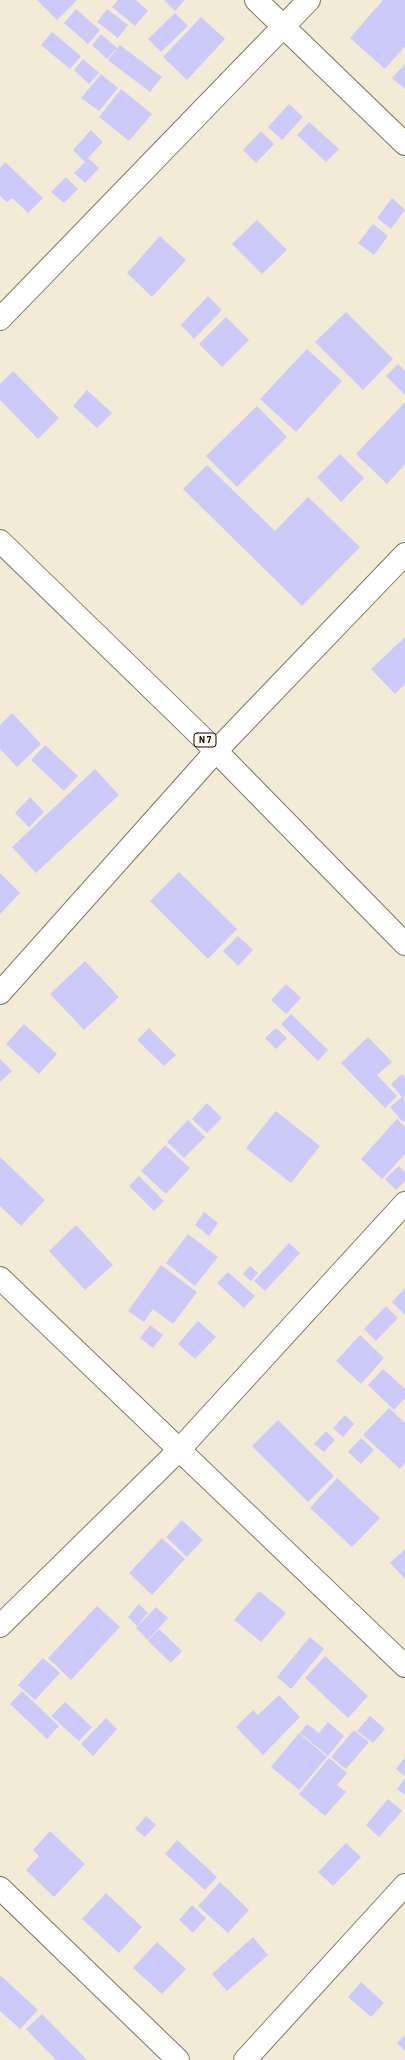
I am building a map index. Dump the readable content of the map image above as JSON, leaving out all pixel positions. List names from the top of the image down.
{
  "streets": {
    "main road": ["N 7"]
  }
}
